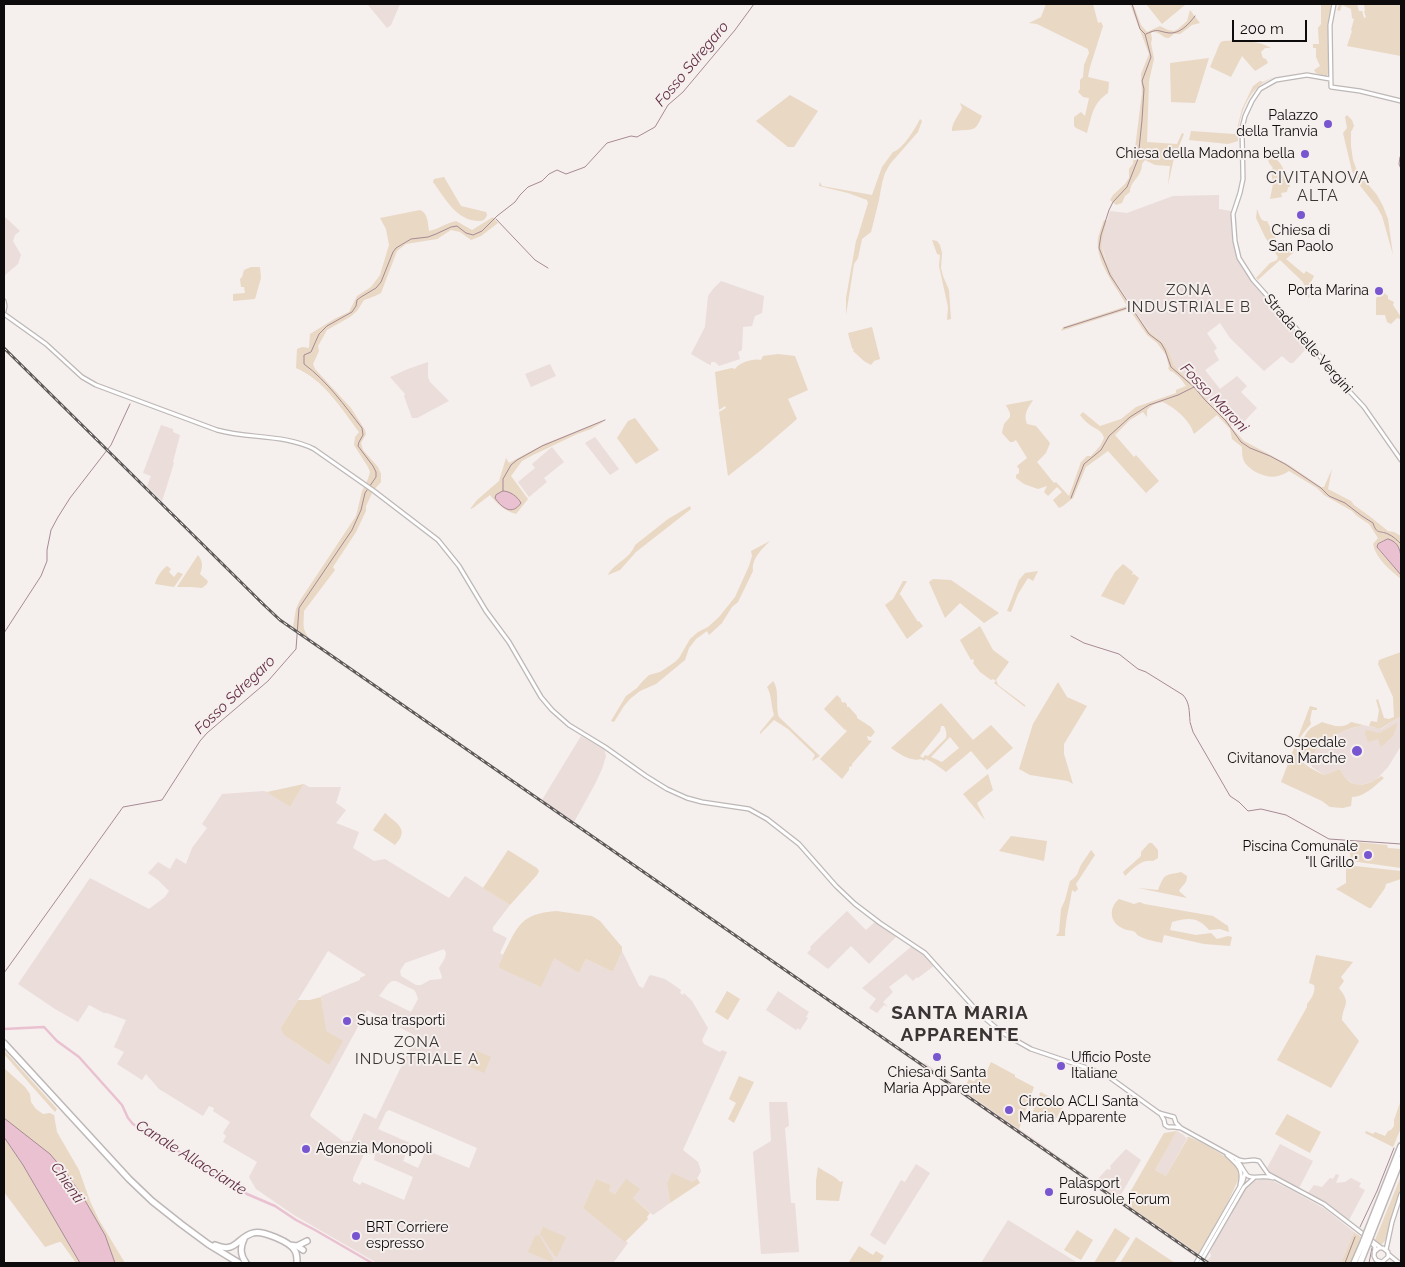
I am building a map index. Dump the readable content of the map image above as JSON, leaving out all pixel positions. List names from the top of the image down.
{
  "streets": {
    "main road": ["Strada delle Vergini"]
  },
  "districts": [
    "CIVITANOVA ALTA",
    "ZONA INDUSTRIALE B",
    "SANTA MARIA APPARENTE",
    "ZONA INDUSTRIALE A"
  ],
  "water": [
    "Fosso Sdregaro",
    "Fosso Maroni",
    "Canale Allacciante",
    "Chienti"
  ],
  "places": [
    "Palazzo della Tranvia",
    "Chiesa della Madonna bella",
    "Chiesa di San Paolo",
    "Porta Marina",
    "Ospedale Civitanova Marche",
    "Piscina Comunale \"Il Grillo\"",
    "Susa trasporti",
    "Chiesa di Santa Maria Apparente",
    "Ufficio Poste Italiane",
    "Circolo ACLI Santa Maria Apparente",
    "Agenzia Monopoli",
    "Palasport Eurosuole Forum",
    "BRT Corriere espresso"
  ],
  "scale_bar": "200 m"
}
